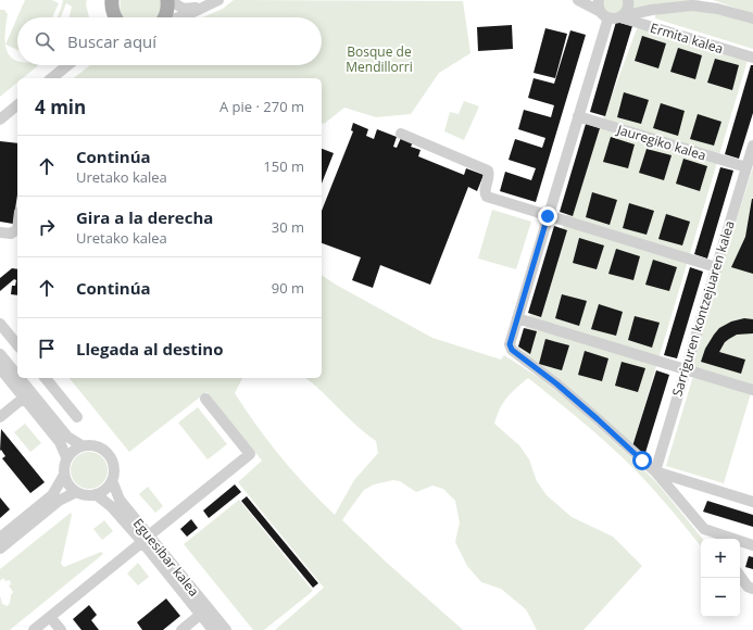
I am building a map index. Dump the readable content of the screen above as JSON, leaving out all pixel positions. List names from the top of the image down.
{
  "streets": {
    "street": [
      "Ermita kalea",
      "Jauregiko kalea",
      "Sarriguren kontzejuaren kalea",
      "Eguesibar kalea"
    ]
  },
  "crossings": [
    ["Jauregiko kalea", "Sarriguren kontzejuaren kalea"]
  ],
  "parks": ["Bosque de Mendillorri"],
  "page": {
    "search": "Buscar aquí",
    "heading": ["4 min", "A pie · 270 m"],
    "list": [
      ["Continúa", "Uretako kalea", "150 m"],
      ["Gira a la derecha", "Uretako kalea", "30 m"],
      ["Continúa", "90 m"],
      "Llegada al destino"
    ],
    "map_buttons": ["+", "−"]
  }
}
